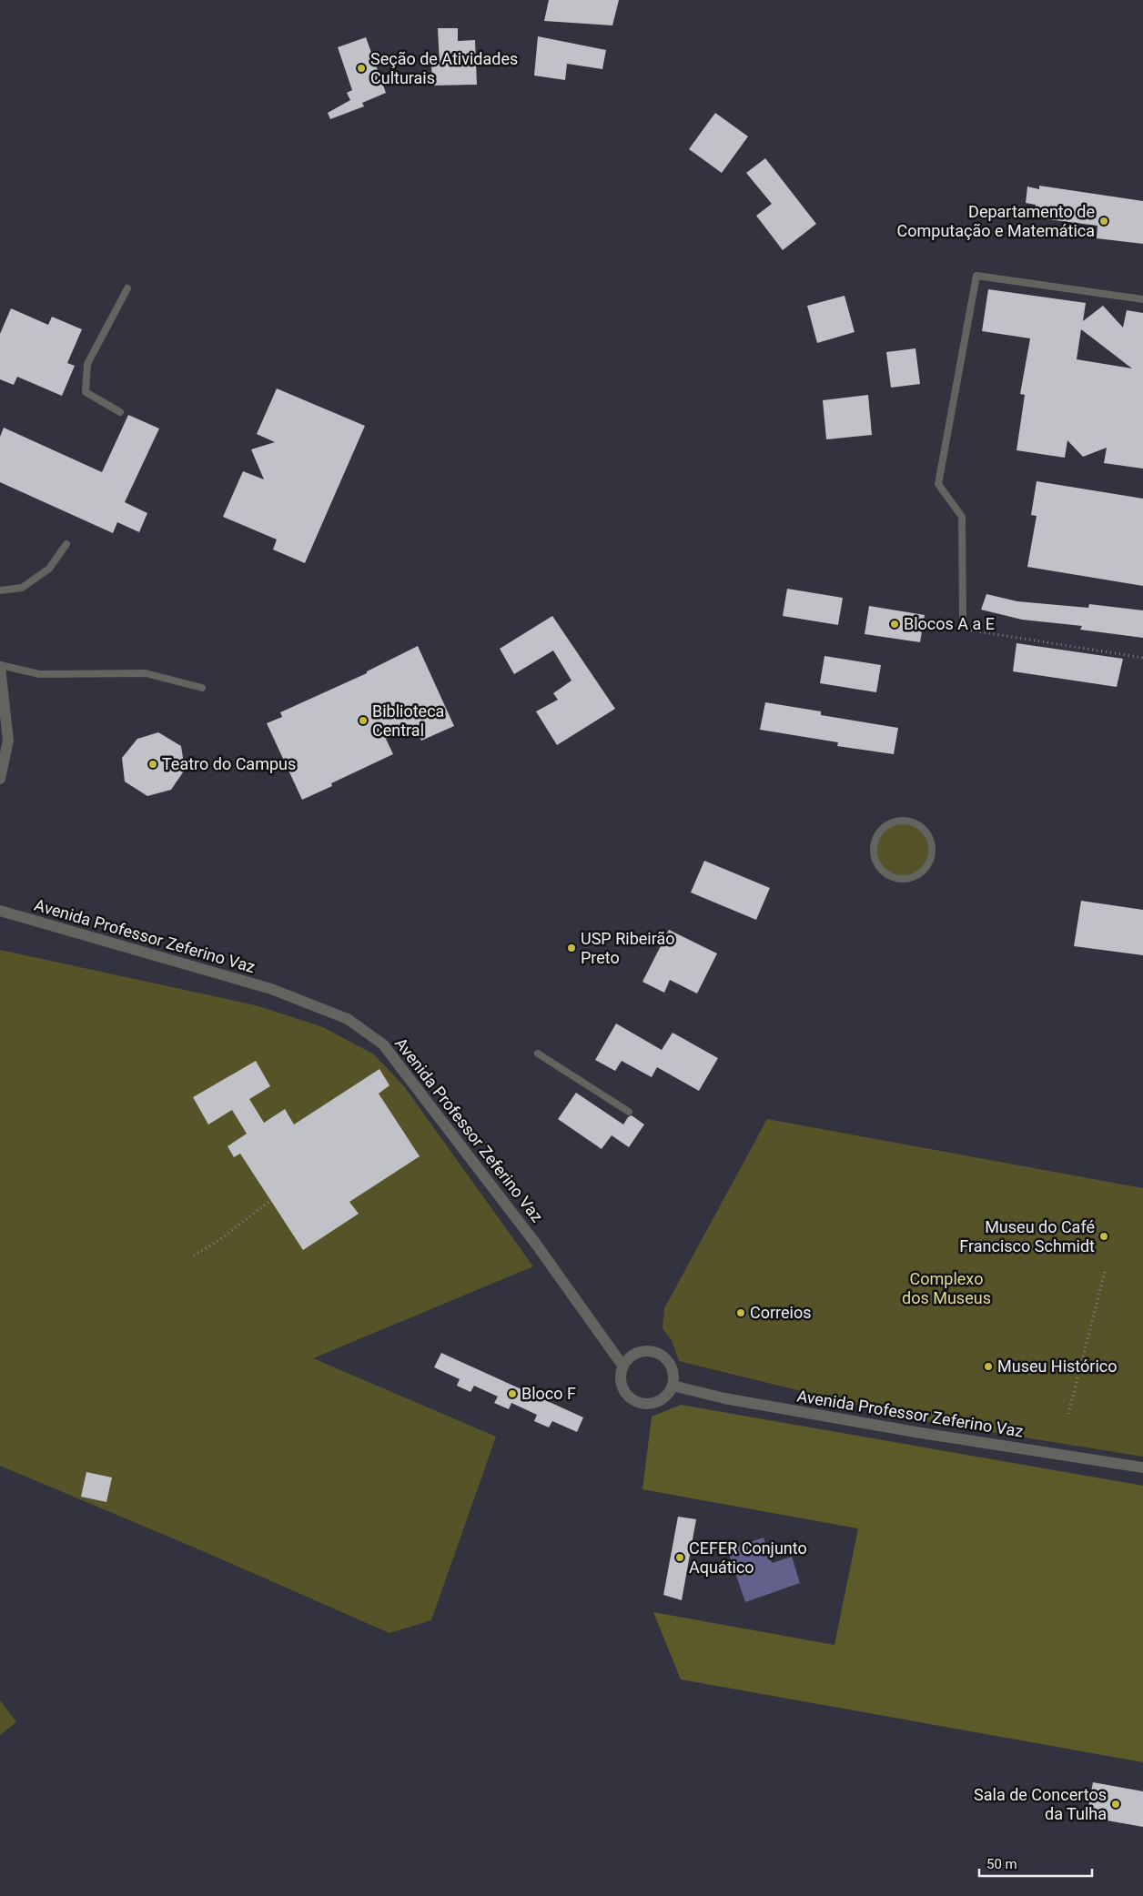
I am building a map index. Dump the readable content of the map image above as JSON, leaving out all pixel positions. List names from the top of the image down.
{
  "streets": {
    "street": ["Avenida Professor Zeferino Vaz"]
  },
  "parks": ["Complexo dos Museus"],
  "places": [
    "Seção de Atividades Culturais",
    "Departamento de Computação e Matemática",
    "Blocos A a E",
    "Biblioteca Central",
    "Teatro do Campus",
    "USP Ribeirão Preto",
    "Museu do Café Francisco Schmidt",
    "Correios",
    "Museu Histórico",
    "Bloco F",
    "CEFER Conjunto Aquático",
    "Sala de Concertos da Tulha"
  ],
  "scale_bar": "50 m"
}
